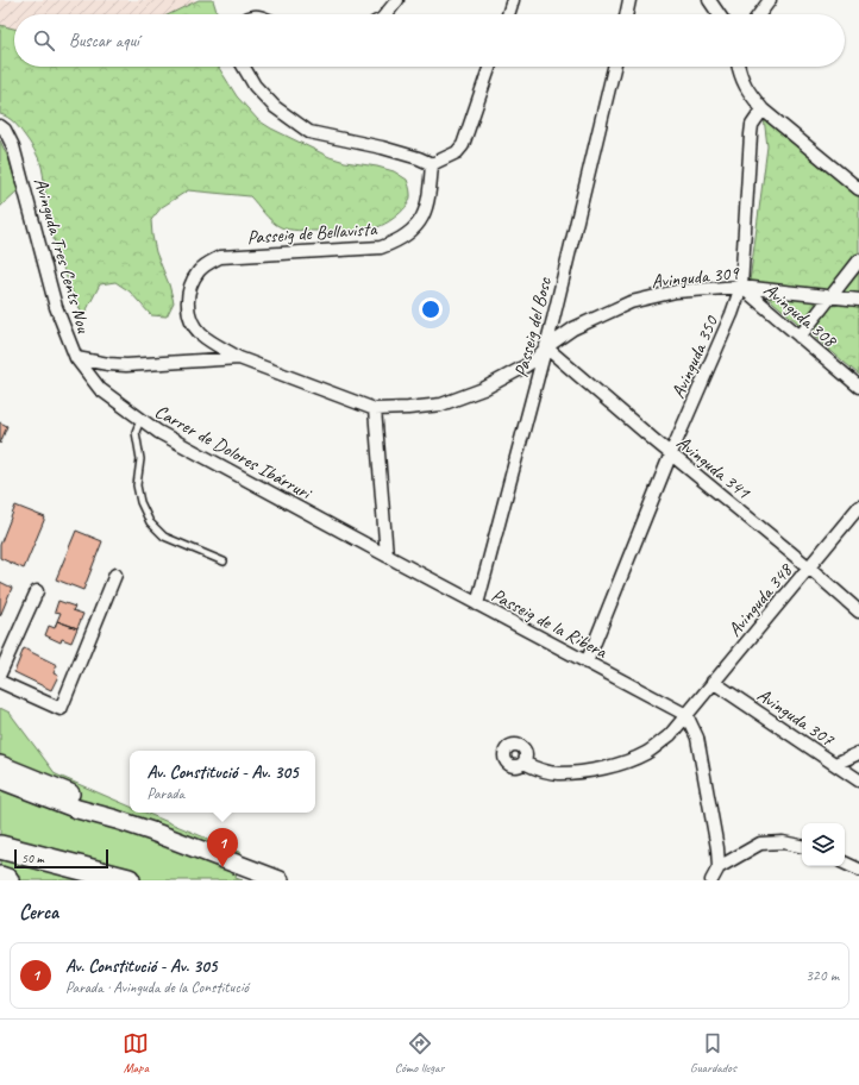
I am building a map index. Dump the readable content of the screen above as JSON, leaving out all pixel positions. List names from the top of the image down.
{
  "streets": {
    "street": [
      "Passeig de Bellavista",
      "Avinguda Tres Cents Nou",
      "Avinguda 309",
      "Avinguda 308",
      "Passeig del Bosc",
      "Avinguda 350",
      "Carrer de Dolores Ibárruri",
      "Avinguda 341",
      "Avinguda 348",
      "Passeig de la Ribera",
      "Avinguda 307"
    ]
  },
  "crossings": [
    ["Passeig de Bellavista", "Avinguda Tres Cents Nou"],
    ["Avinguda Tres Cents Nou", "Avinguda 309"],
    ["Avinguda Tres Cents Nou", "Passeig del Bosc"],
    ["Avinguda Tres Cents Nou", "Carrer de Dolores Ibárruri"],
    ["Avinguda Tres Cents Nou", "Avinguda 341"],
    ["Avinguda 309", "Avinguda 308"],
    ["Avinguda 309", "Passeig del Bosc"],
    ["Avinguda 309", "Avinguda 350"],
    ["Avinguda 309", "Avinguda 341"],
    ["Avinguda 308", "Avinguda 350"],
    ["Passeig del Bosc", "Avinguda 341"],
    ["Passeig del Bosc", "Passeig de la Ribera"],
    ["Avinguda 350", "Avinguda 341"],
    ["Avinguda 350", "Passeig de la Ribera"],
    ["Carrer de Dolores Ibárruri", "Passeig de la Ribera"],
    ["Avinguda 341", "Avinguda 348"],
    ["Avinguda 348", "Passeig de la Ribera"],
    ["Avinguda 348", "Avinguda 307"]
  ],
  "scale_bar": "50 m",
  "page": {
    "search": "Buscar aquí",
    "popup": ["Av. Constitució - Av. 305", "Parada"],
    "pins": "1",
    "scale": "50 m",
    "heading": "Cerca",
    "list": [
      {
        "mark": "1",
        "name": "Av. Constitució - Av. 305",
        "note": "Parada · Avinguda de la Constitució",
        "value": "320 m"
      }
    ],
    "nav": ["Mapa", "Cómo llegar", "Guardados"]
  }
}
